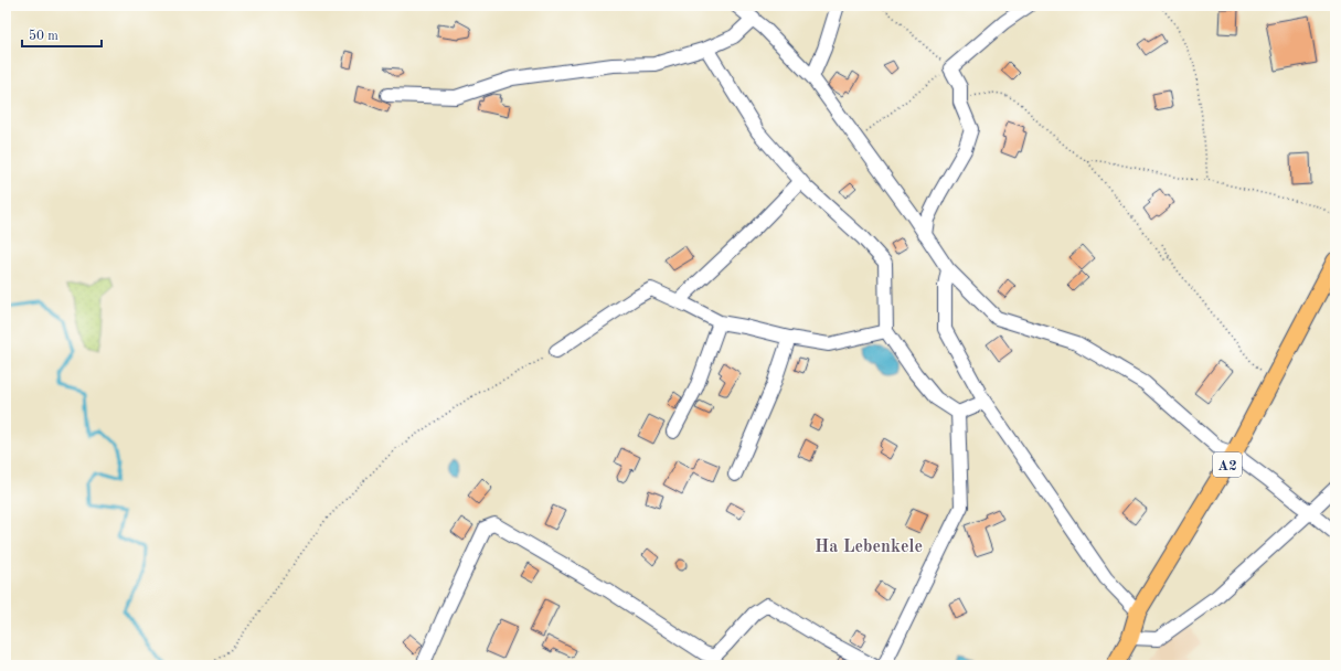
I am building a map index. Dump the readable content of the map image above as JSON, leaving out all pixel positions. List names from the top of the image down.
{
  "streets": {
    "main road": ["A2"]
  },
  "districts": ["Ha Lebenkele"],
  "scale_bar": "50 m"
}
